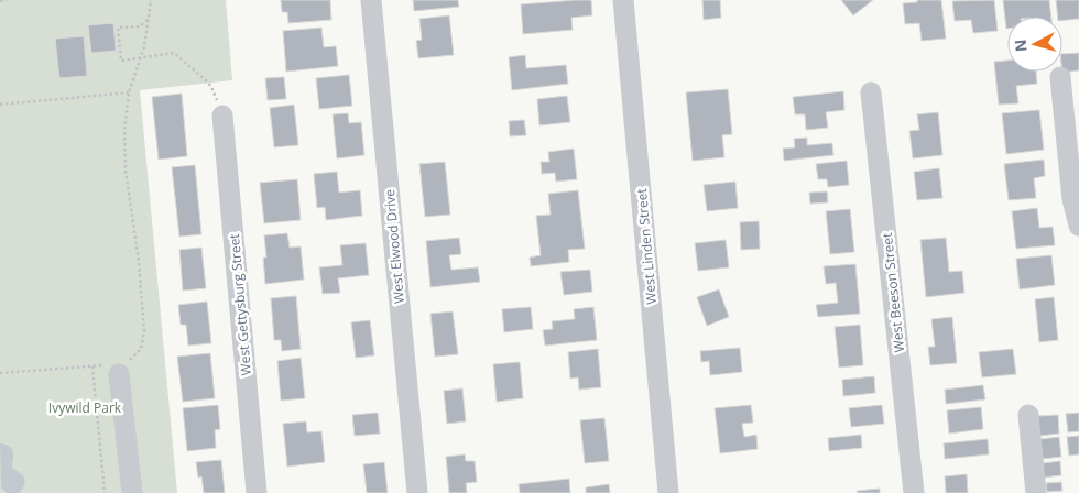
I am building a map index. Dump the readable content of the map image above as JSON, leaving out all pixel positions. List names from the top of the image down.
{
  "streets": {
    "street": [
      "West Elwood Drive",
      "West Linden Street",
      "West Beeson Street",
      "West Gettysburg Street"
    ]
  },
  "parks": ["Ivywild Park"],
  "north": "left"
}
